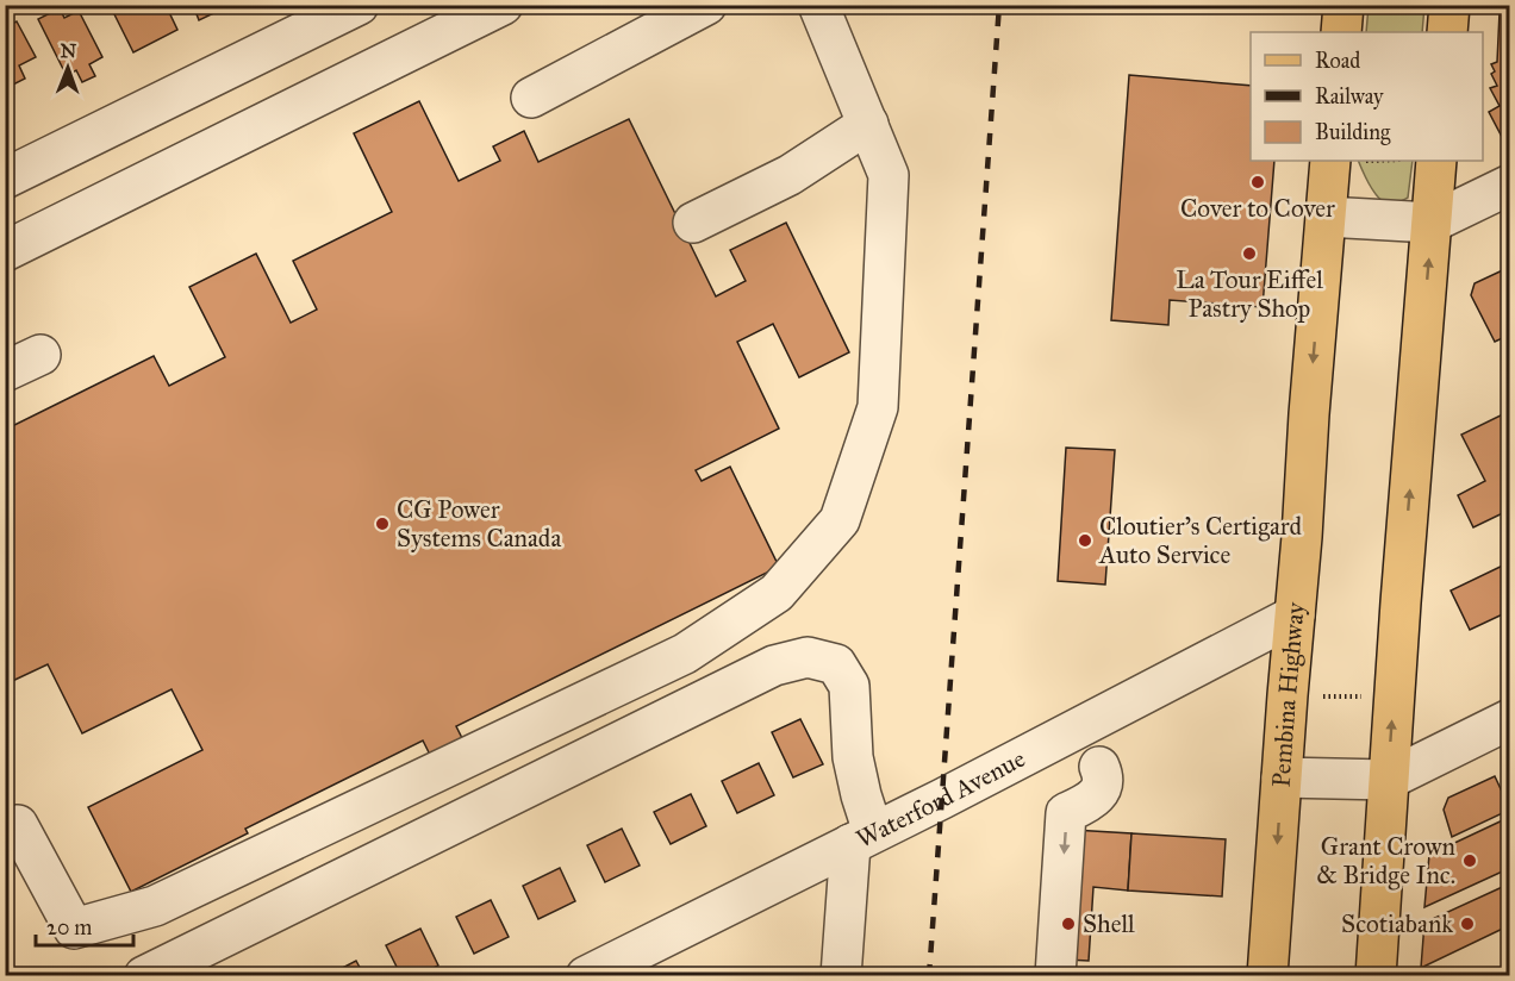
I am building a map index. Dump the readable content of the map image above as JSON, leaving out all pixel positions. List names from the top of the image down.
{
  "streets": {
    "main road": ["Pembina Highway"],
    "street": ["Waterford Avenue"]
  },
  "crossings": [
    ["Pembina Highway", "Waterford Avenue"]
  ],
  "places": [
    "Cover to Cover",
    "La Tour Eiffel Pastry Shop",
    "CG Power Systems Canada",
    "Cloutier's Certigard Auto Service",
    "Grant Crown & Bridge Inc.",
    "Shell",
    "Scotiabank"
  ],
  "legend": ["Road", "Railway", "Building"],
  "scale_bar": "20 m",
  "north": "top"
}
